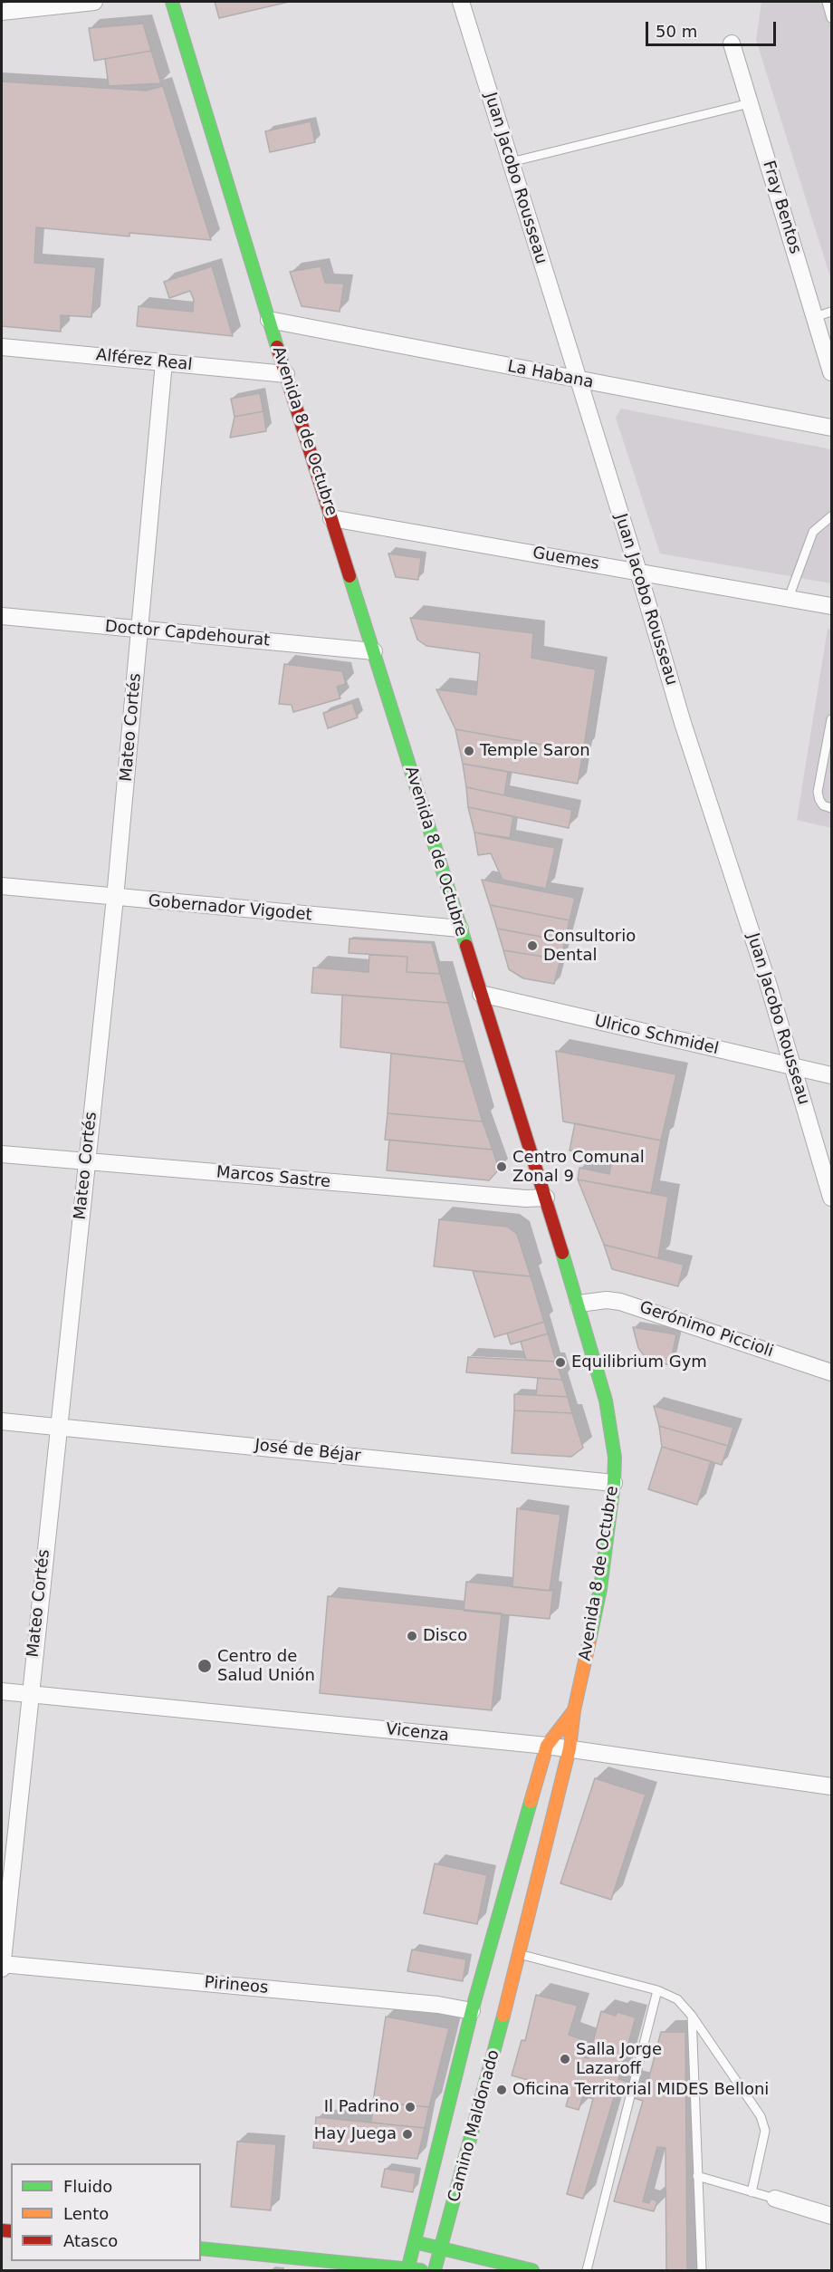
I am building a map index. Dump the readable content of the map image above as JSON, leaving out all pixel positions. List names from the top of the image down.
{
  "streets": {
    "main road": ["Avenida 8 de Octubre", "Camino Maldonado"],
    "street": [
      "Juan Jacobo Rousseau",
      "Fray Bentos",
      "Alférez Real",
      "La Habana",
      "Guemes",
      "Doctor Capdehourat",
      "Mateo Cortés",
      "Gobernador Vigodet",
      "Ulrico Schmidel",
      "Marcos Sastre",
      "Gerónimo Piccioli",
      "José de Béjar",
      "Vicenza",
      "Pirineos"
    ]
  },
  "crossings": [
    ["Juan Jacobo Rousseau", "La Habana"],
    ["Juan Jacobo Rousseau", "Guemes"],
    ["Juan Jacobo Rousseau", "Ulrico Schmidel"],
    ["Alférez Real", "Avenida 8 de Octubre"],
    ["Alférez Real", "Mateo Cortés"],
    ["La Habana", "Avenida 8 de Octubre"],
    ["Avenida 8 de Octubre", "Guemes"],
    ["Avenida 8 de Octubre", "Doctor Capdehourat"],
    ["Avenida 8 de Octubre", "Gobernador Vigodet"],
    ["Avenida 8 de Octubre", "Ulrico Schmidel"],
    ["Avenida 8 de Octubre", "Marcos Sastre"],
    ["Avenida 8 de Octubre", "Gerónimo Piccioli"],
    ["Avenida 8 de Octubre", "José de Béjar"],
    ["Avenida 8 de Octubre", "Vicenza"],
    ["Avenida 8 de Octubre", "Pirineos"],
    ["Avenida 8 de Octubre", "Camino Maldonado"],
    ["Doctor Capdehourat", "Mateo Cortés"],
    ["Mateo Cortés", "Gobernador Vigodet"],
    ["Mateo Cortés", "Marcos Sastre"],
    ["Mateo Cortés", "José de Béjar"],
    ["Mateo Cortés", "Vicenza"],
    ["Mateo Cortés", "Pirineos"],
    ["Pirineos", "Camino Maldonado"]
  ],
  "places": [
    "Temple Saron",
    "Consultorio Dental",
    "Centro Comunal Zonal 9",
    "Equilibrium Gym",
    "Disco",
    "Centro de Salud Unión",
    "Salla Jorge Lazaroff",
    "Oficina Territorial MIDES Belloni",
    "Il Padrino",
    "Hay Juega"
  ],
  "legend": ["Fluido", "Lento", "Atasco"],
  "scale_bar": "50 m"
}
